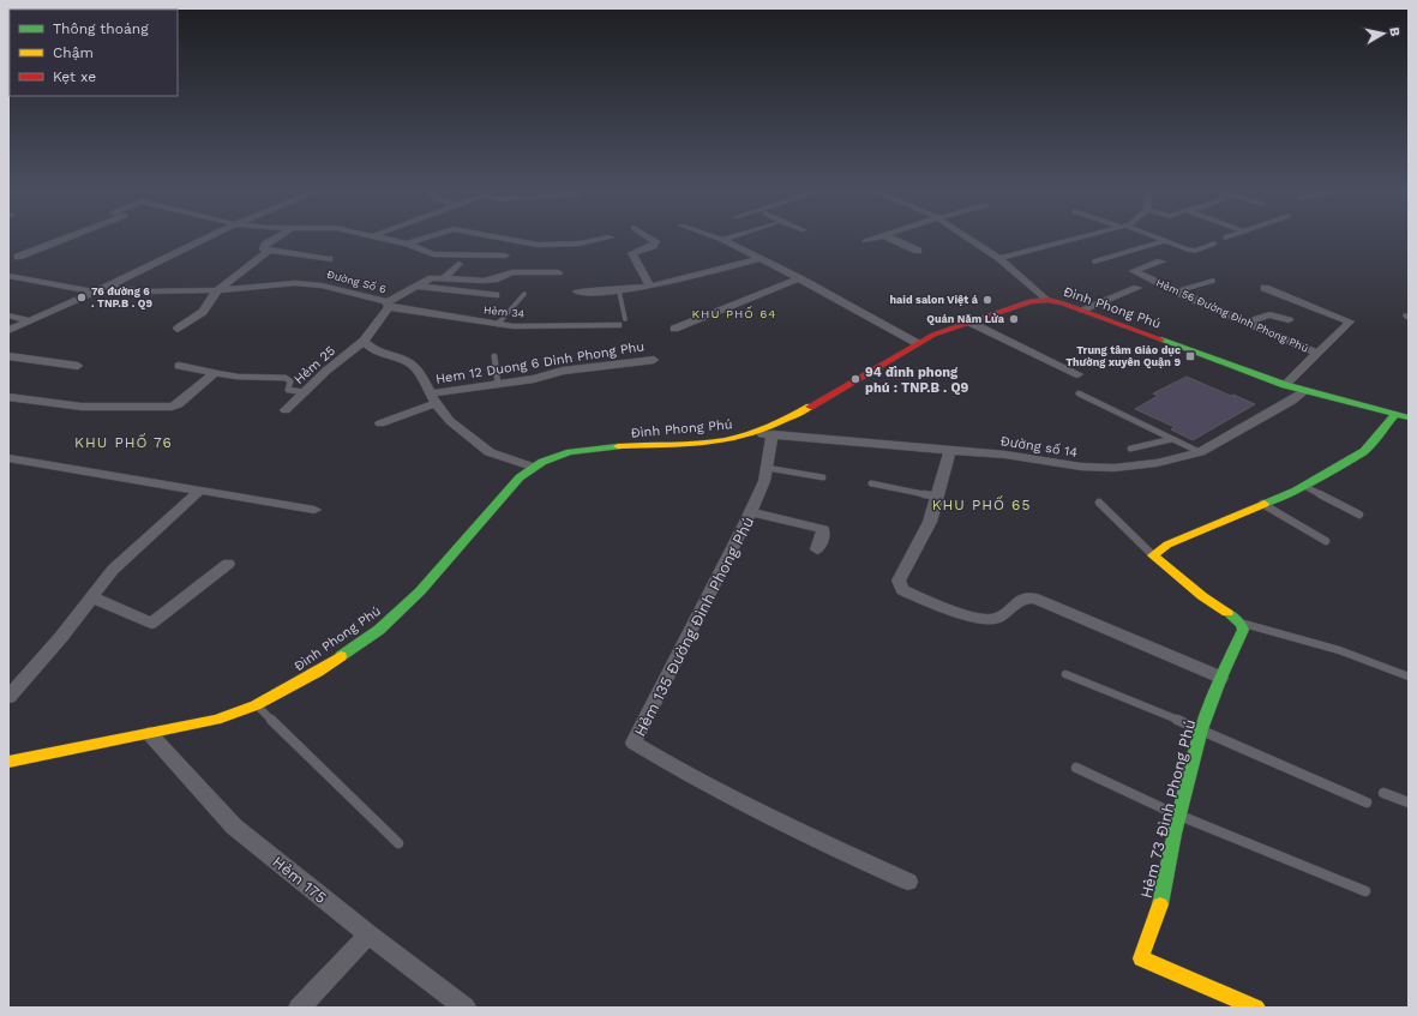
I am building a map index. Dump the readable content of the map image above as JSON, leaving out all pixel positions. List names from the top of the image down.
{
  "streets": {
    "street": [
      "Đường Số 6",
      "Đình Phong Phú",
      "Hẻm 34",
      "Hẻm 56 Đường Đình Phong Phú",
      "Hem 12 Duong 6 Dinh Phong Phu",
      "Hẻm 25",
      "Đường số 14",
      "Hẻm 135 Đường Đình Phong Phú",
      "Hẻm 73 Đình Phong Phú",
      "Hẻm 175"
    ]
  },
  "crossings": [
    ["Đường Số 6", "Hẻm 34"],
    ["Đường Số 6", "Hẻm 25"],
    ["Đình Phong Phú", "Hẻm 56 Đường Đình Phong Phú"],
    ["Đình Phong Phú", "Đường số 14"],
    ["Đình Phong Phú", "Hẻm 175"],
    ["Đường số 14", "Hẻm 135 Đường Đình Phong Phú"]
  ],
  "districts": ["KHU PHỐ 64", "KHU PHỐ 76", "KHU PHỐ 65"],
  "places": {
    "other": [
      "76 đường 6 . TNP.B . Q9",
      "haid salon Việt á",
      "Quán Năm Lửa",
      "94 đình phong phú : TNP.B . Q9"
    ],
    "transit": ["Trung tâm Giáo dục Thường xuyên Quận 9"]
  },
  "legend": ["Thông thoáng", "Chậm", "Kẹt xe"],
  "north": "right"
}
